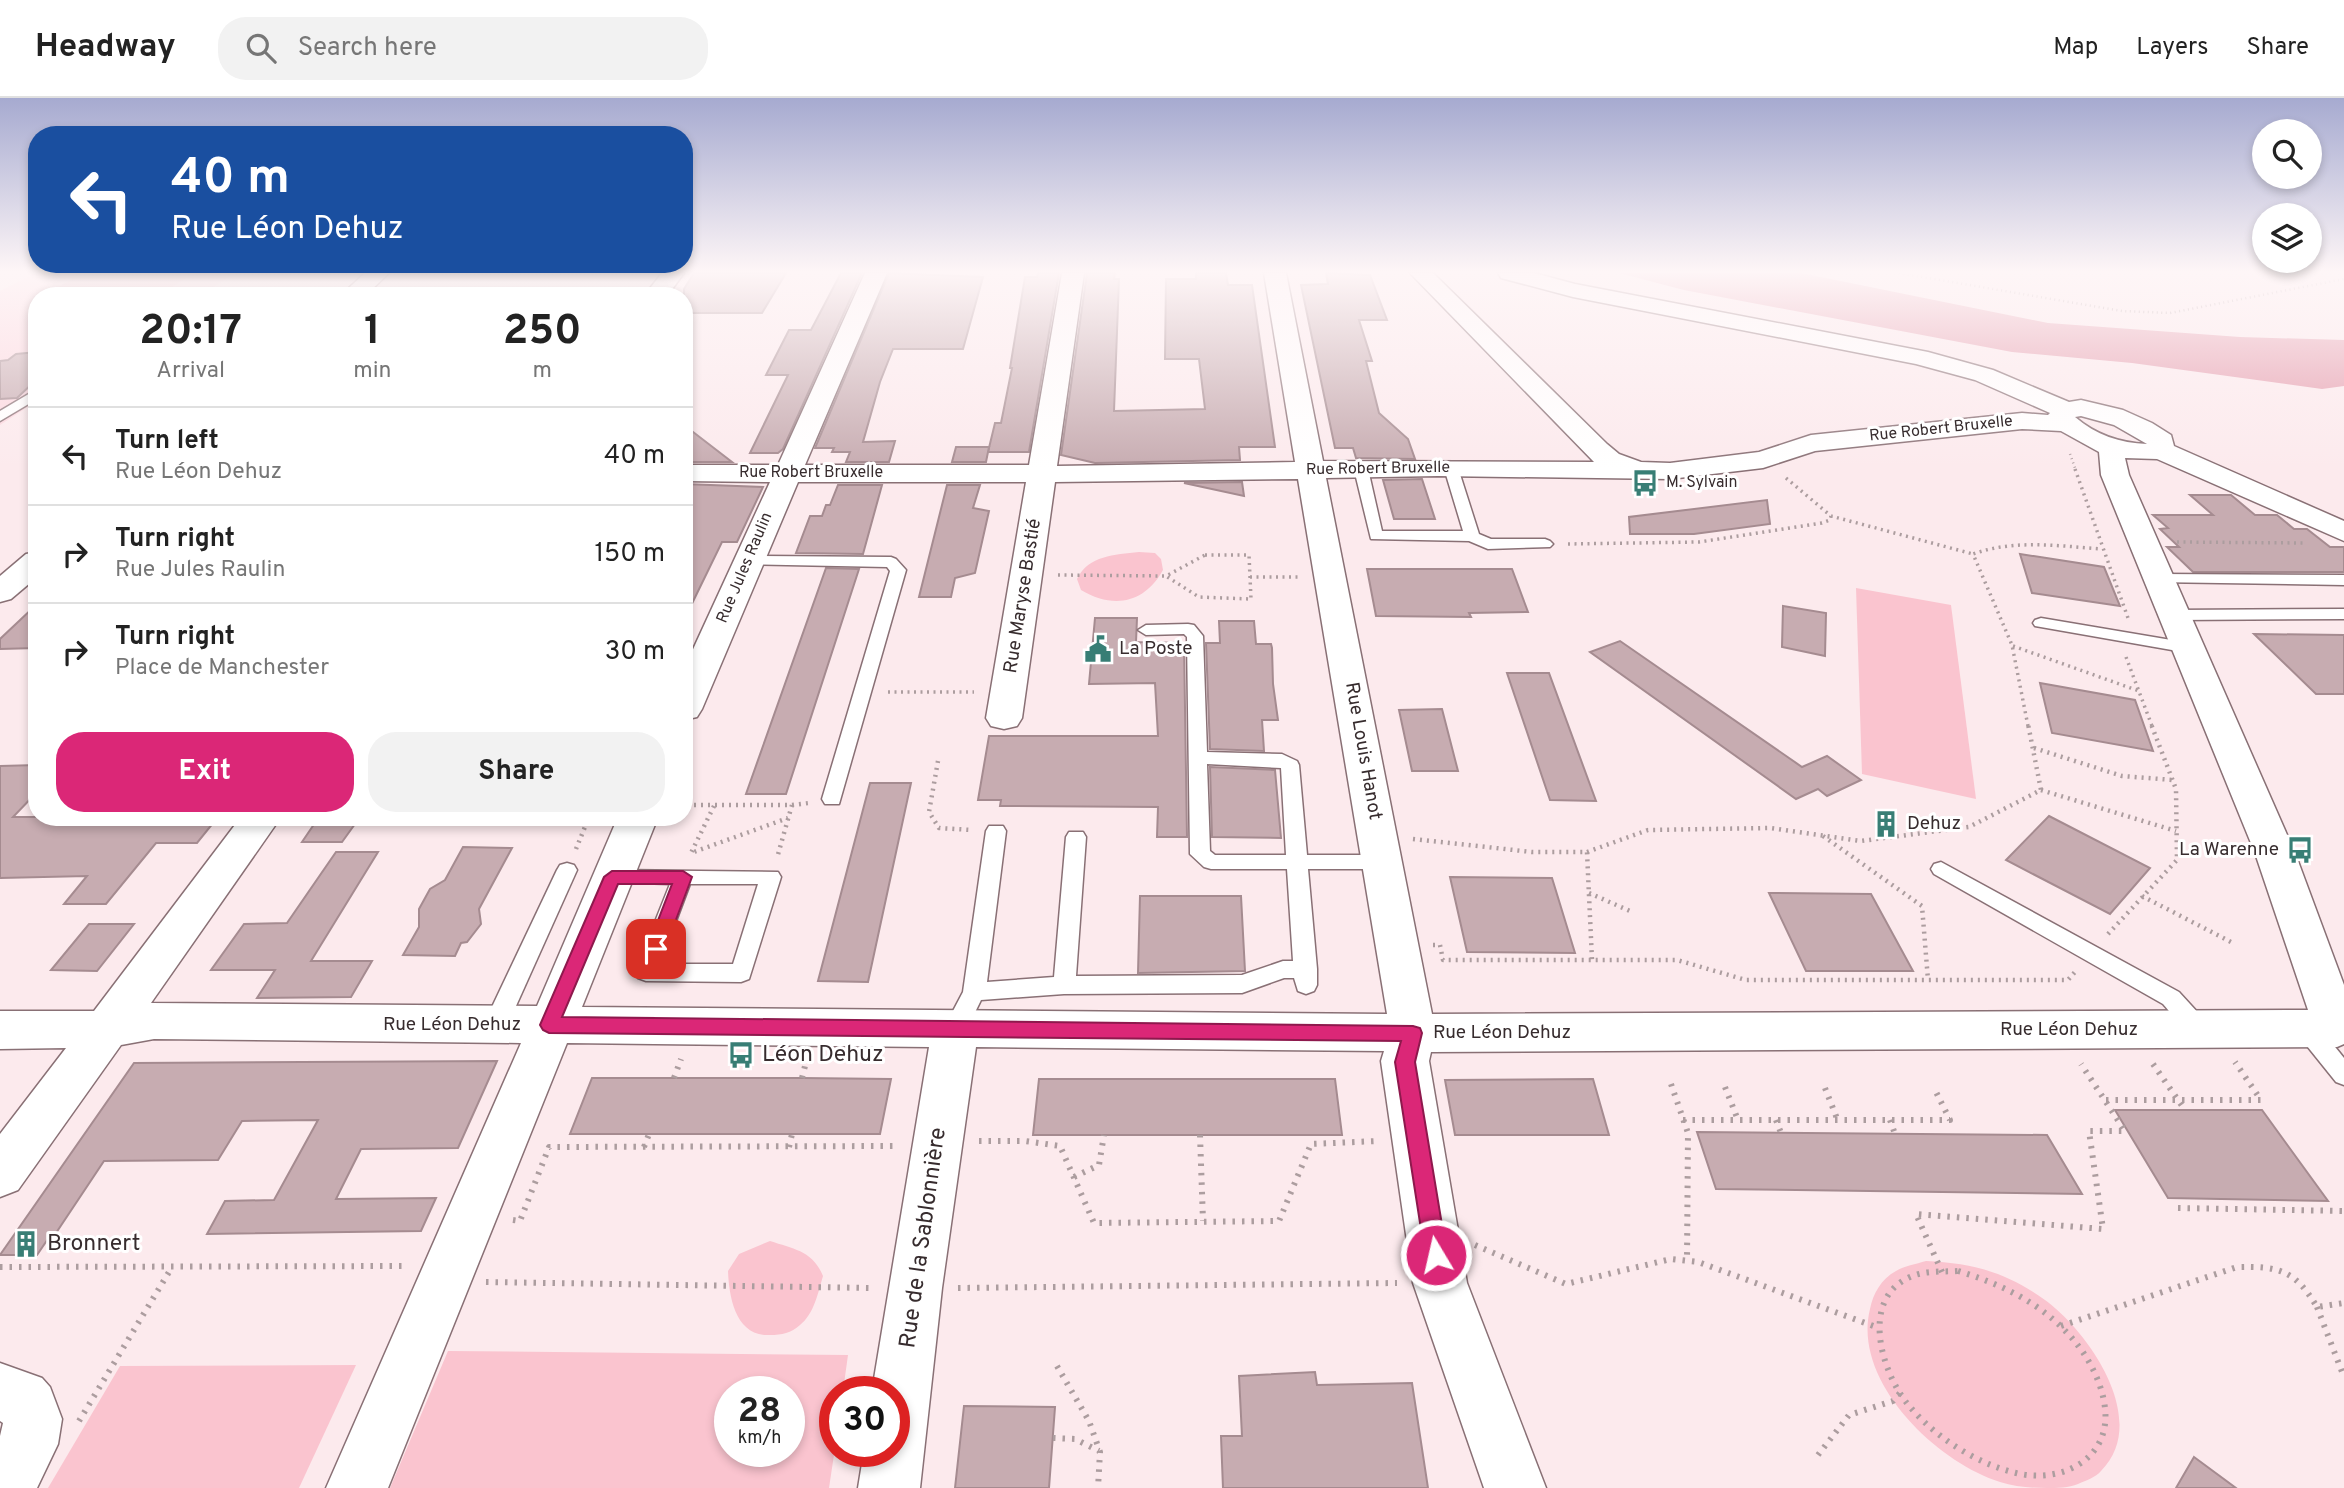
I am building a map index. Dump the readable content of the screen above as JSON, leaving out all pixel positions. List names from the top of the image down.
{
  "streets": {
    "street": [
      "Rue Robert Bruxelle",
      "Rue Jules Raulin",
      "Rue Maryse Bastié",
      "Rue Louis Hanot",
      "Rue Léon Dehuz",
      "Rue de la Sablonnière"
    ]
  },
  "crossings": [
    ["Rue Robert Bruxelle", "Rue Jules Raulin"],
    ["Rue Robert Bruxelle", "Rue Maryse Bastié"],
    ["Rue Robert Bruxelle", "Rue Louis Hanot"],
    ["Rue Louis Hanot", "Rue Léon Dehuz"],
    ["Rue Léon Dehuz", "Rue de la Sablonnière"]
  ],
  "places": {
    "bus stop": ["M. Sylvain", "La Warenne", "Léon Dehuz"],
    "public building": ["La Poste"],
    "building": ["Dehuz", "Bronnert"]
  },
  "page": {
    "header": "Headway",
    "search": "Search here",
    "nav": ["Map", "Layers", "Share"],
    "turn": ["40 m", "Rue Léon Dehuz"],
    "eta": [
      "20:17",
      "Arrival",
      "1",
      "min",
      "250",
      "m"
    ],
    "list": [
      {
        "name": "Turn left",
        "note": "Rue Léon Dehuz",
        "value": "40 m"
      },
      {
        "name": "Turn right",
        "note": "Rue Jules Raulin",
        "value": "150 m"
      },
      {
        "name": "Turn right",
        "note": "Place de Manchester",
        "value": "30 m"
      }
    ],
    "buttons": ["Exit", "Share"],
    "speed": "28 km/h",
    "limit": "30"
  }
}
